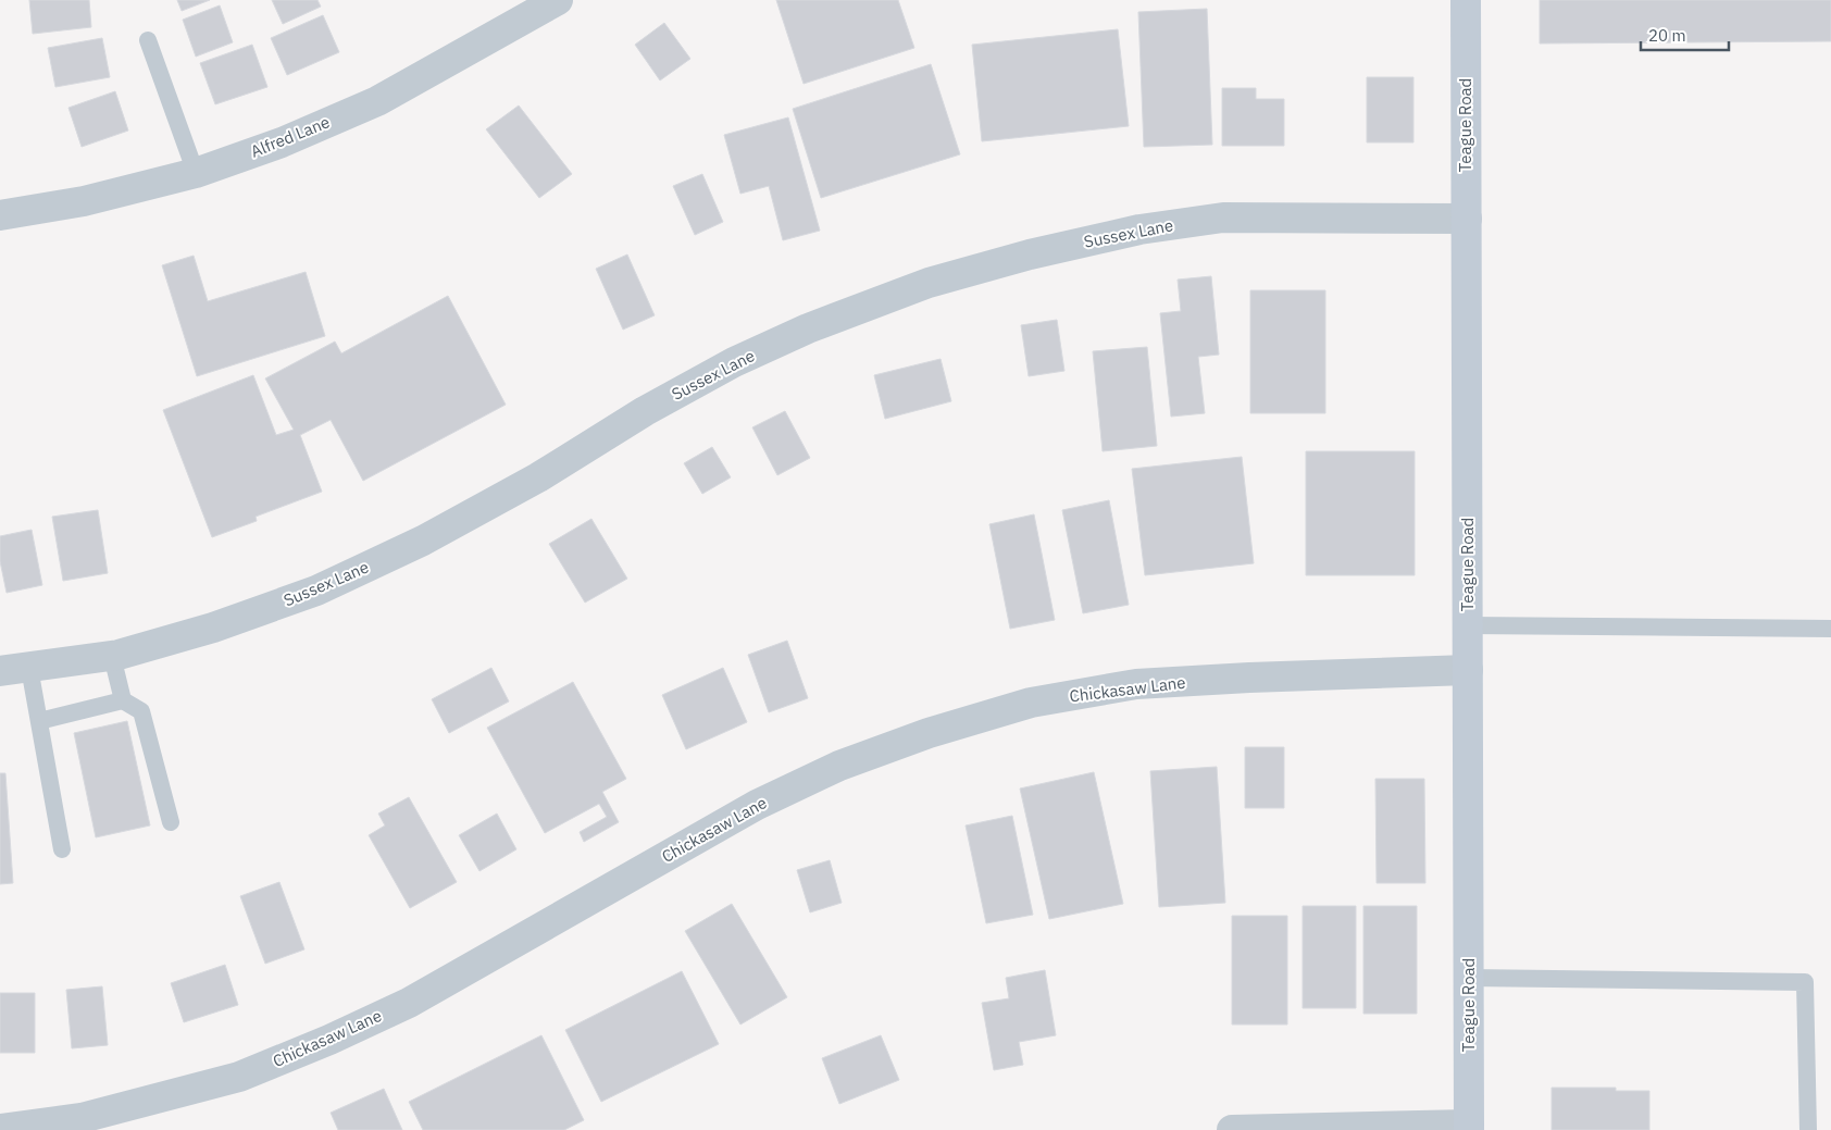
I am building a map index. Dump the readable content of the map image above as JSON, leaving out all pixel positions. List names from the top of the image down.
{
  "streets": {
    "street": [
      "Teague Road",
      "Alfred Lane",
      "Sussex Lane",
      "Chickasaw Lane"
    ]
  },
  "crossings": [
    ["Teague Road", "Sussex Lane"],
    ["Teague Road", "Chickasaw Lane"]
  ],
  "scale_bar": "20 m"
}
